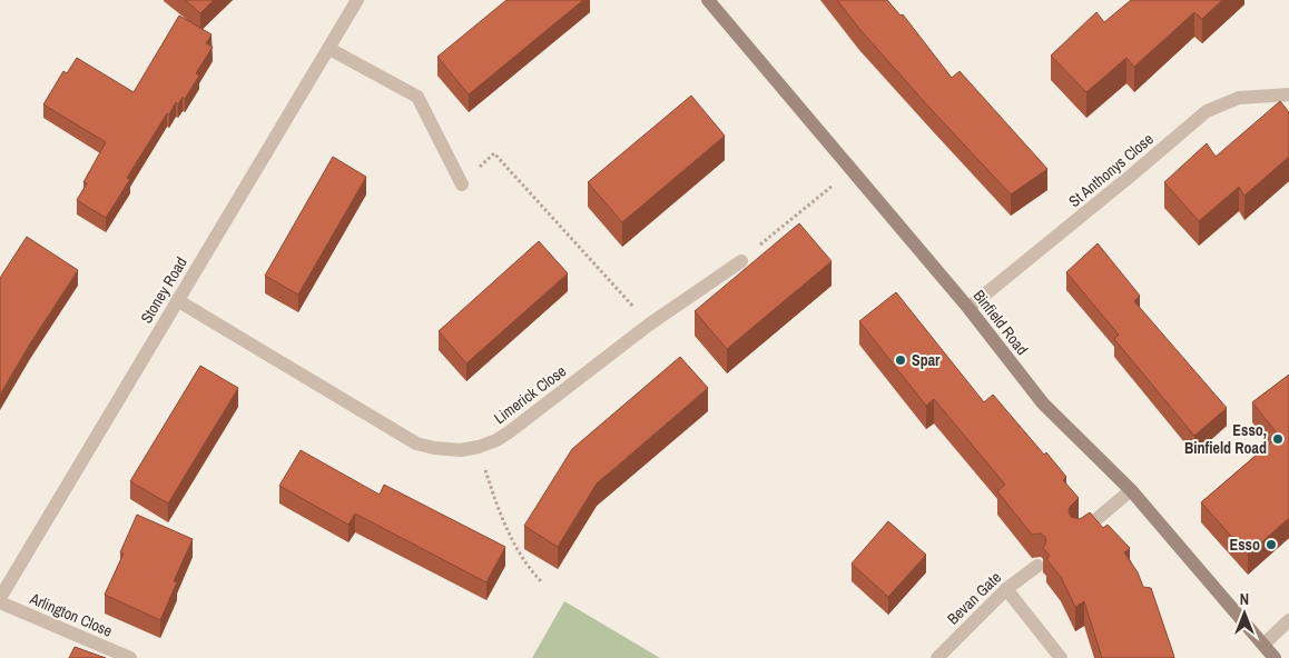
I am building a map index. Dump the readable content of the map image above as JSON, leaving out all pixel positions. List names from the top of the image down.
{
  "streets": {
    "main road": ["Binfield Road"],
    "street": [
      "St Anthonys Close",
      "Stoney Road",
      "Limerick Close",
      "Bevan Gate",
      "Arlington Close"
    ]
  },
  "crossings": [
    ["St Anthonys Close", "Binfield Road"],
    ["Stoney Road", "Limerick Close"]
  ],
  "places": ["Spar", "Esso, Binfield Road", "Esso"],
  "north": "top"
}
